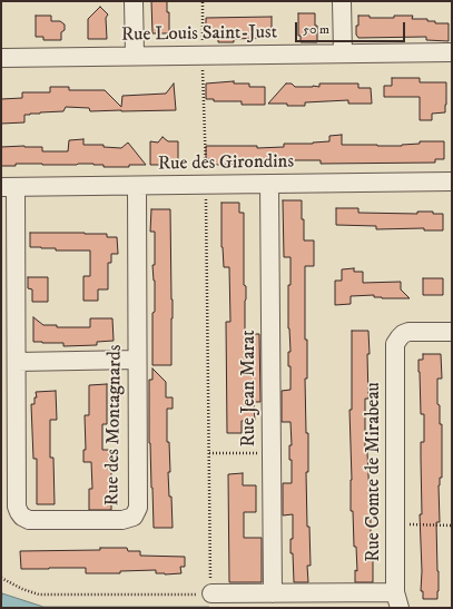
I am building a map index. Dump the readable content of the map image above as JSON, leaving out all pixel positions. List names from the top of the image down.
{
  "streets": {
    "street": [
      "Rue Louis Saint-Just",
      "Rue des Girondins",
      "Rue Jean Marat",
      "Rue des Montagnards",
      "Rue Comte de Mirabeau"
    ]
  },
  "crossings": [
    ["Rue des Girondins", "Rue Jean Marat"],
    ["Rue des Girondins", "Rue des Montagnards"]
  ],
  "scale_bar": "50 m"
}
